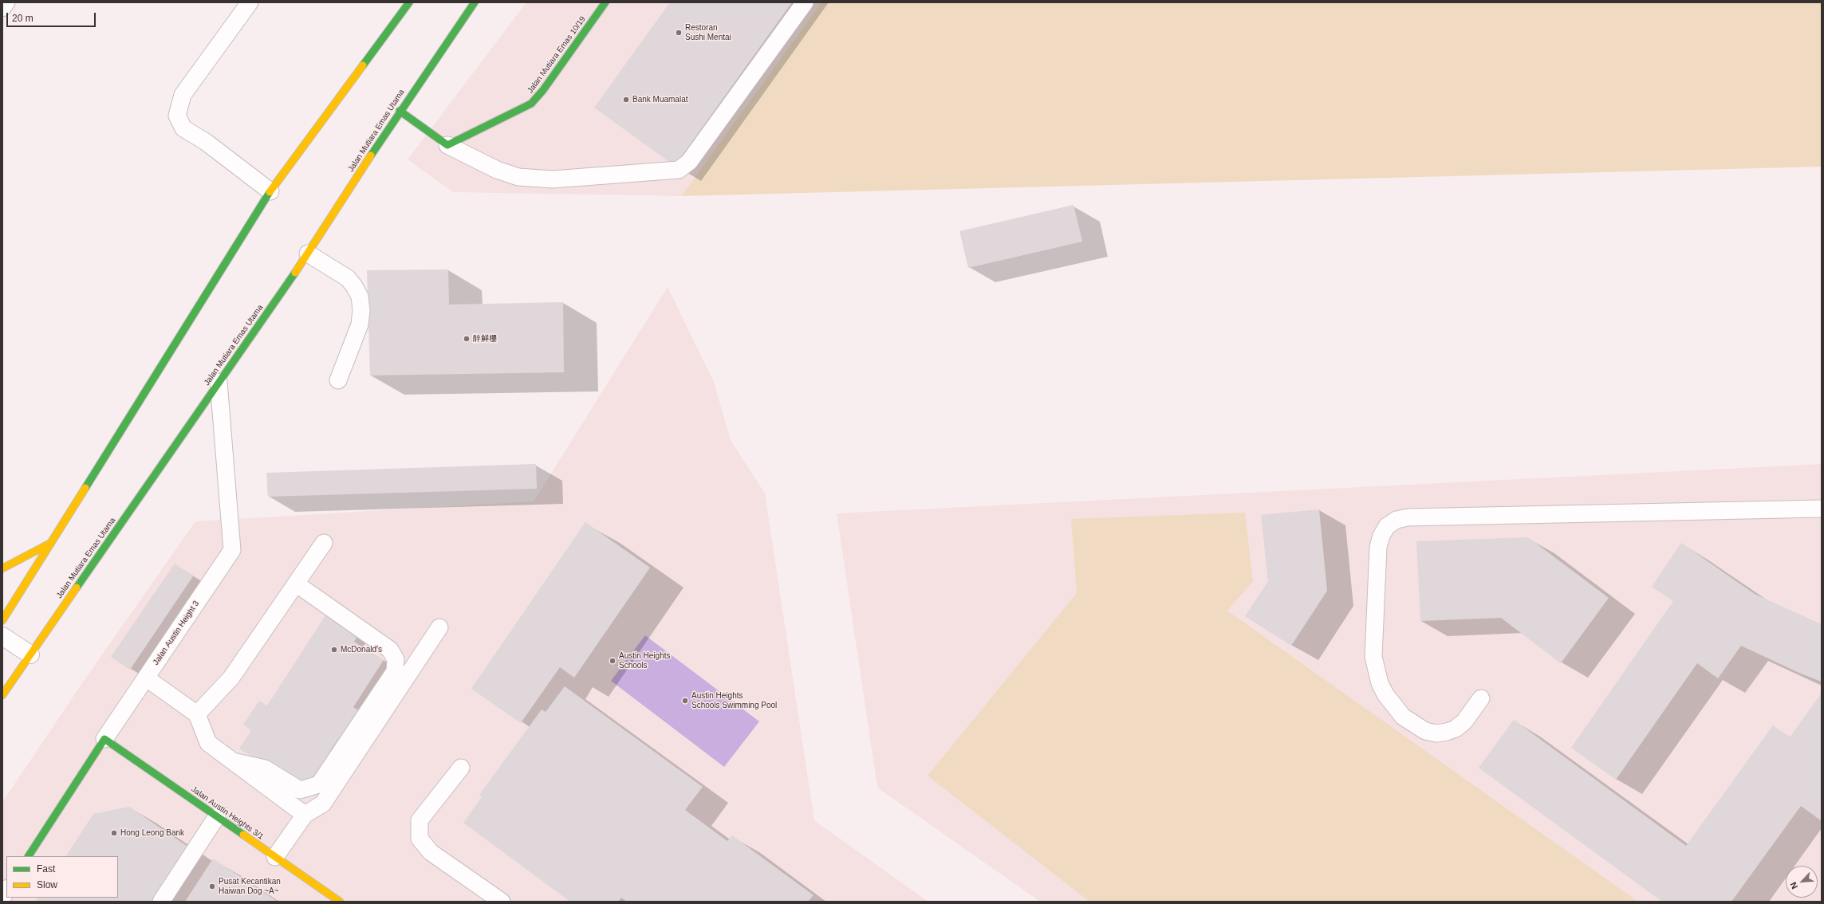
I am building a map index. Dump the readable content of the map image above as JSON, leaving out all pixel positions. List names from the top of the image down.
{
  "streets": {
    "main road": [
      "Jalan Mutiara Emas 10/19",
      "Jalan Mutiara Emas Utama",
      "Jalan Austin Height 3",
      "Jalan Austin Heights 3/1"
    ]
  },
  "crossings": [
    ["Jalan Mutiara Emas Utama", "Jalan Austin Height 3"],
    ["Jalan Austin Height 3", "Jalan Austin Heights 3/1"]
  ],
  "places": [
    "Restoran Sushi Mentai",
    "Bank Muamalat",
    "醉鮮樓",
    "McDonald's",
    "Austin Heights Schools",
    "Austin Heights Schools Swimming Pool",
    "Hong Leong Bank",
    "Pusat Kecantikan Haiwan Dog ~A~"
  ],
  "legend": ["Fast", "Slow"],
  "scale_bar": "20 m",
  "north": "bottom left"
}
